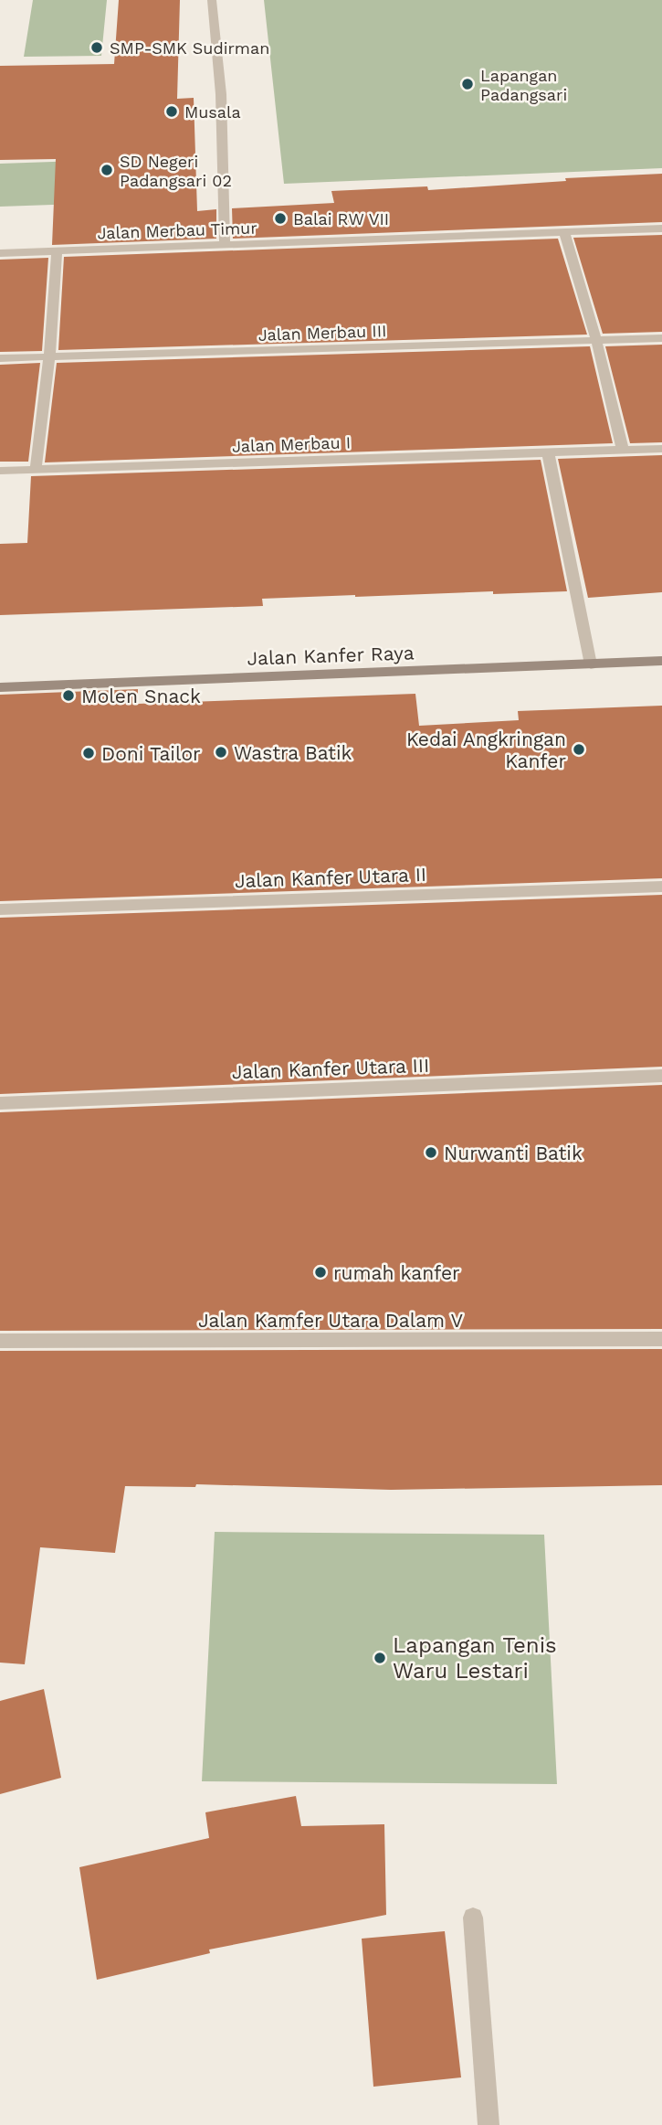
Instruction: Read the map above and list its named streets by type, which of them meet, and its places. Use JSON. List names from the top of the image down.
{
  "streets": {
    "street": [
      "Jalan Merbau Timur",
      "Jalan Merbau III",
      "Jalan Merbau I",
      "Jalan Kanfer Raya",
      "Jalan Kanfer Utara II",
      "Jalan Kanfer Utara III",
      "Jalan Kamfer Utara Dalam V"
    ]
  },
  "places": [
    "SMP-SMK Sudirman",
    "Lapangan Padangsari",
    "Musala",
    "SD Negeri Padangsari 02",
    "Balai RW VII",
    "Molen Snack",
    "Kedai Angkringan Kanfer",
    "Wastra Batik",
    "Doni Tailor",
    "Nurwanti Batik",
    "rumah kanfer",
    "Lapangan Tenis Waru Lestari"
  ]
}
